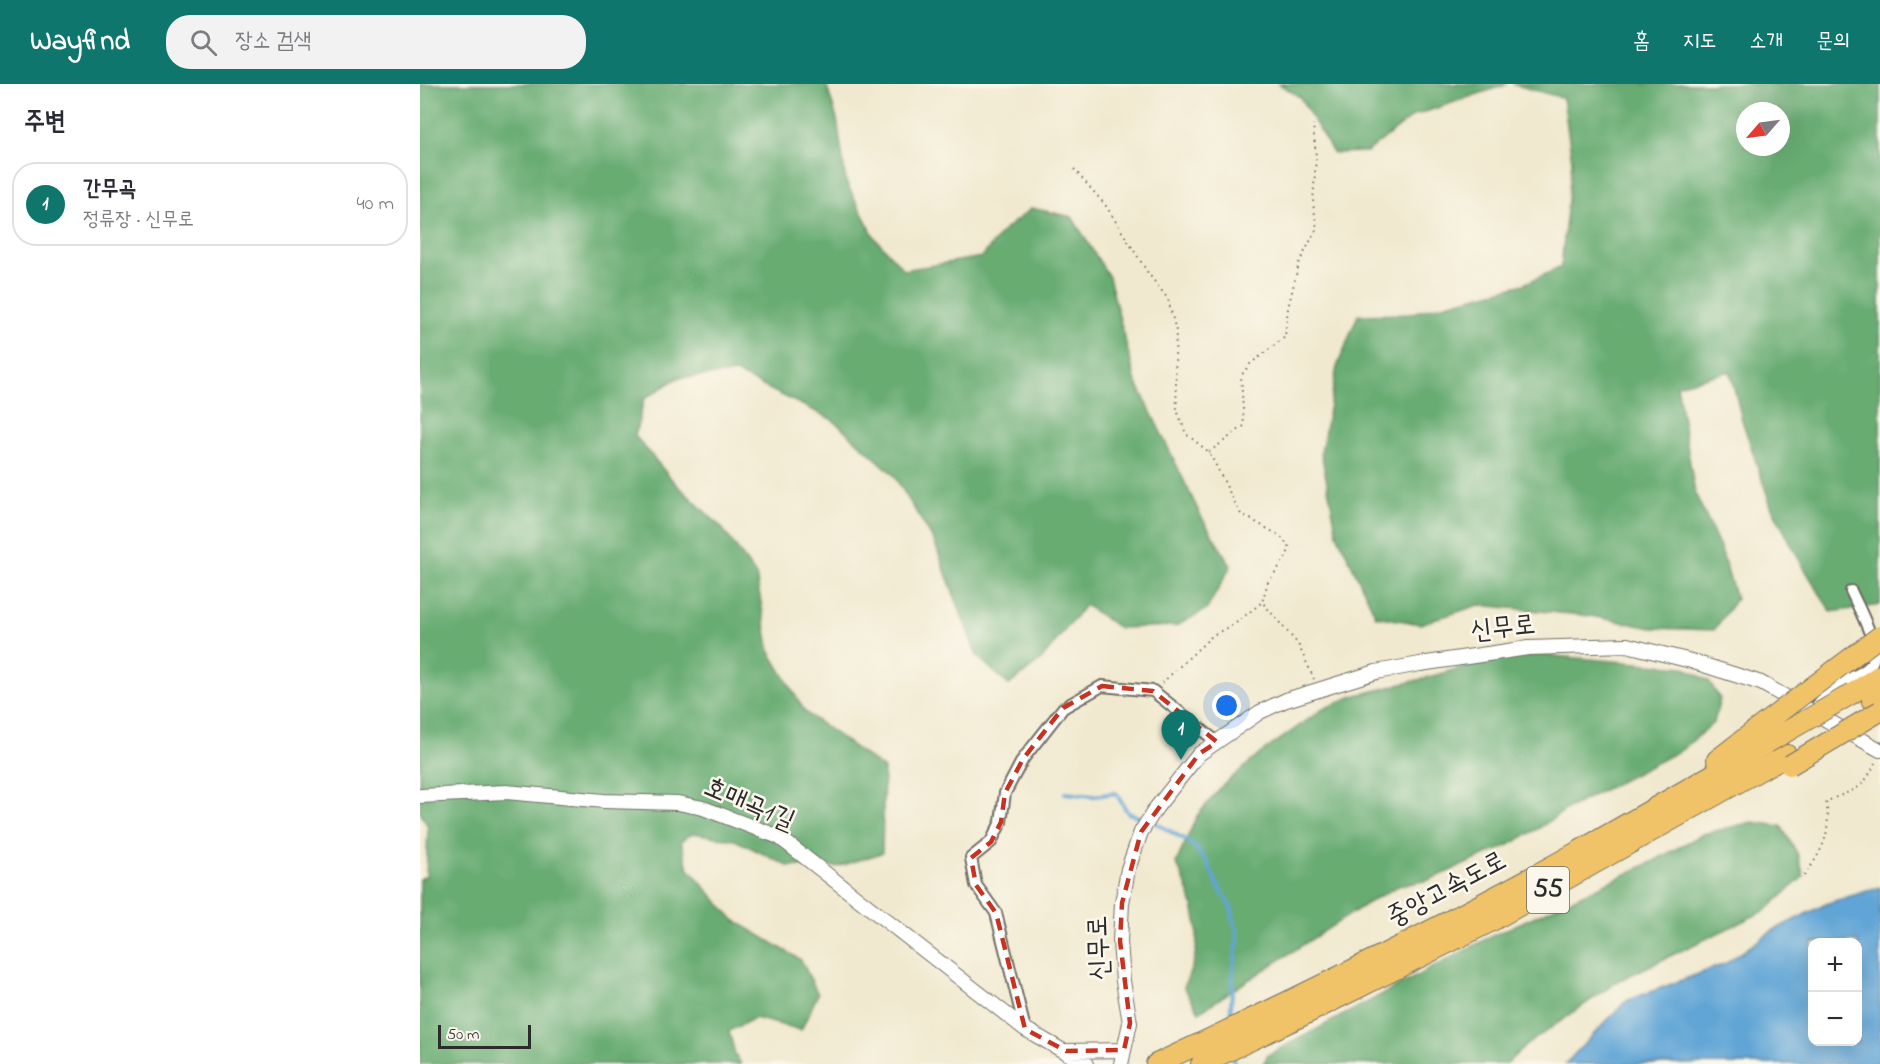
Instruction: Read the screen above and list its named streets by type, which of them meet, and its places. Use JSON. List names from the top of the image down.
{
  "streets": {
    "highway": ["중앙고속도로", "55"],
    "street": ["신무로", "호매곡1길"]
  },
  "scale_bar": "50 m",
  "north": "bottom left",
  "page": {
    "header": "Wayfind",
    "search": "장소 검색",
    "nav": [
      "홈",
      "지도",
      "소개",
      "문의"
    ],
    "heading": "주변",
    "list": [
      {
        "mark": "1",
        "name": "간무곡",
        "note": "정류장 · 신무로",
        "value": "40 m"
      }
    ],
    "pins": "1",
    "map_buttons": ["+", "−"],
    "scale": "50 m"
  }
}
